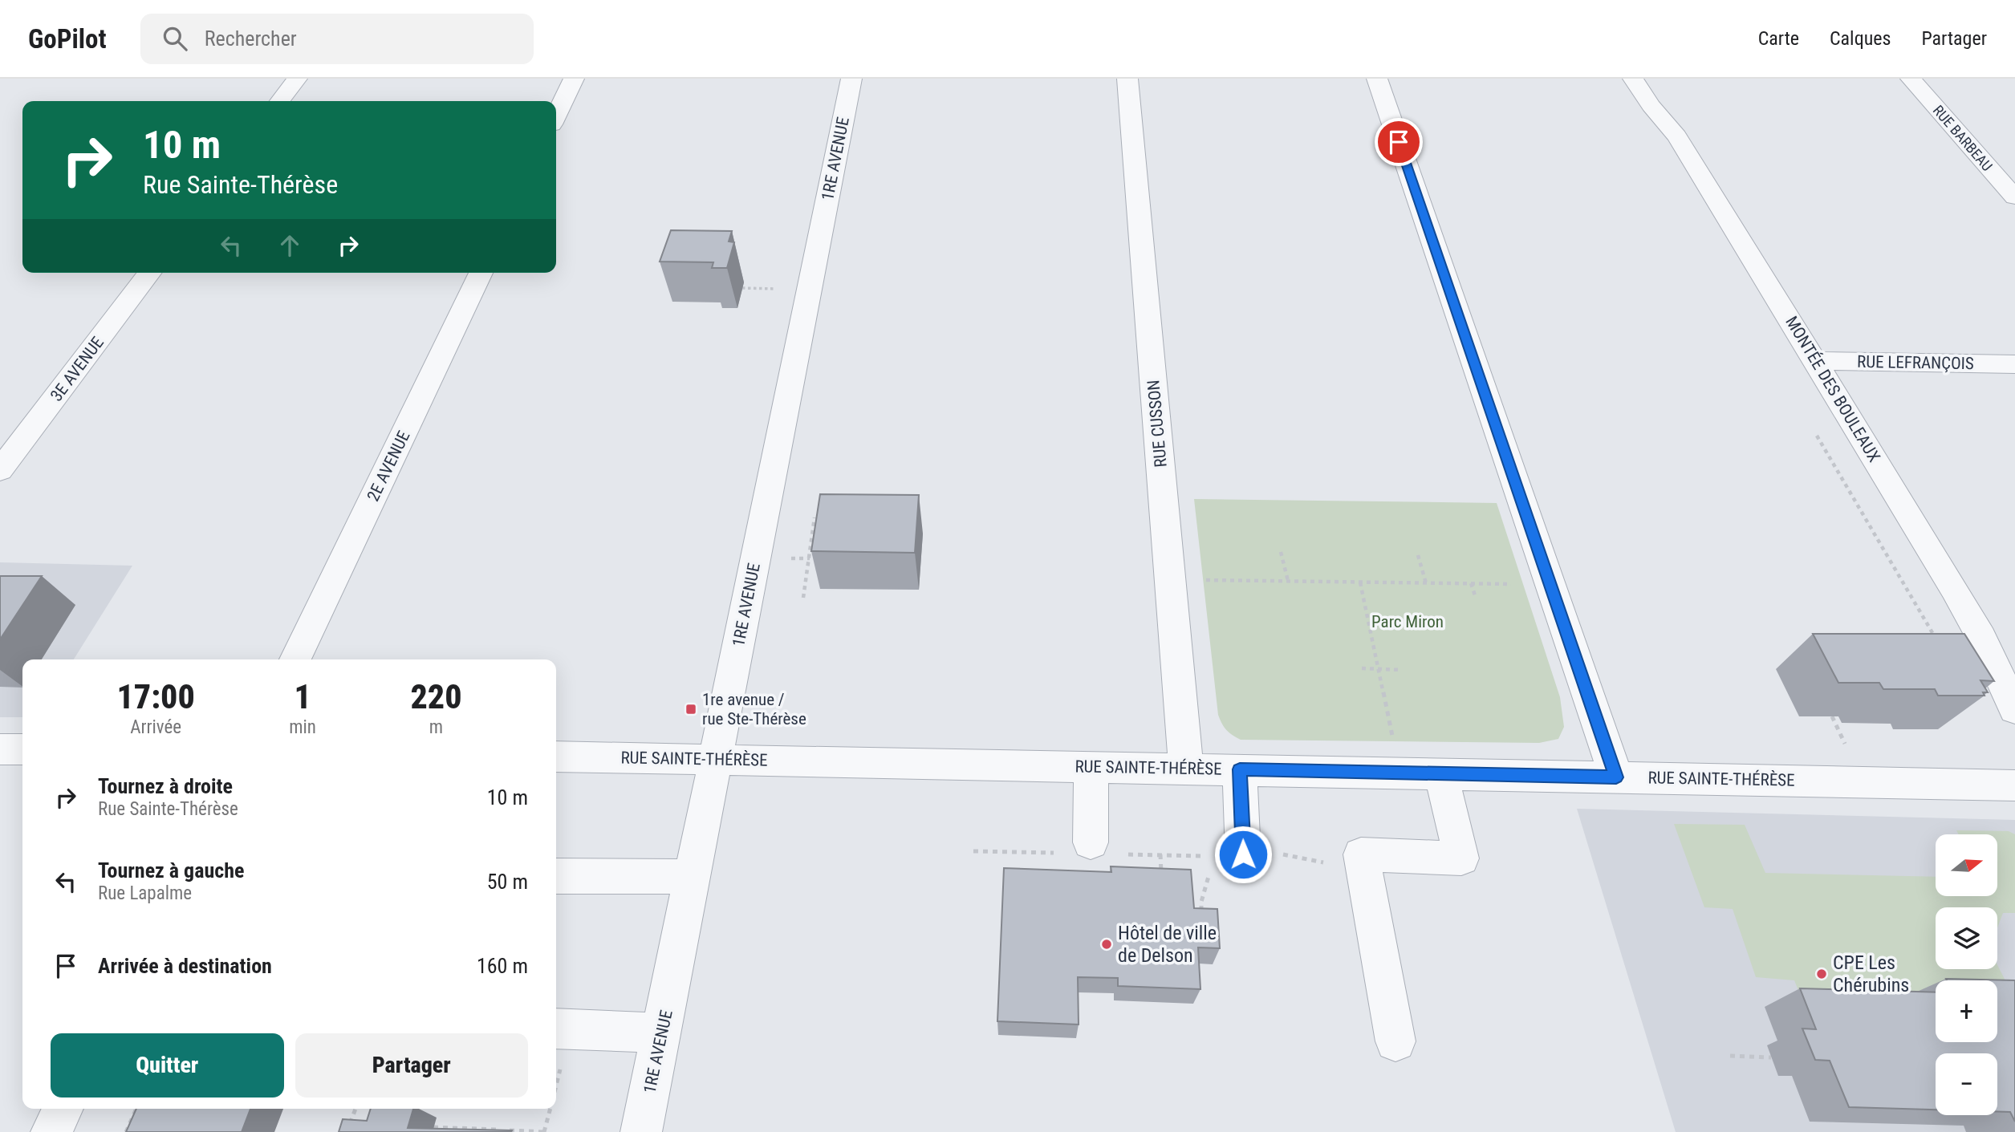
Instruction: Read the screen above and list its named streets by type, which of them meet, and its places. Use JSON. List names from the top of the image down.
{
  "streets": {
    "street": [
      "RUE BARBEAU",
      "1RE AVENUE",
      "RUE LEFRANÇOIS",
      "3E AVENUE",
      "MONTÉE DES BOULEAUX",
      "RUE CUSSON",
      "2E AVENUE",
      "RUE SAINTE-THÉRÈSE"
    ]
  },
  "crossings": [
    ["1RE AVENUE", "RUE SAINTE-THÉRÈSE"],
    ["RUE LEFRANÇOIS", "MONTÉE DES BOULEAUX"],
    ["RUE CUSSON", "RUE SAINTE-THÉRÈSE"]
  ],
  "parks": ["Parc Miron"],
  "places": {
    "transit": ["1re avenue / rue Ste-Thérèse"],
    "other": ["Hôtel de ville de Delson", "CPE Les Chérubins"]
  },
  "north": "right",
  "page": {
    "header": "GoPilot",
    "search": "Rechercher",
    "nav": ["Carte", "Calques", "Partager"],
    "turn": ["10 m", "Rue Sainte-Thérèse"],
    "eta": [
      "17:00",
      "Arrivée",
      "1",
      "min",
      "220",
      "m"
    ],
    "list": [
      {
        "name": "Tournez à droite",
        "note": "Rue Sainte-Thérèse",
        "value": "10 m"
      },
      {
        "name": "Tournez à gauche",
        "note": "Rue Lapalme",
        "value": "50 m"
      },
      {
        "name": "Arrivée à destination",
        "value": "160 m"
      }
    ],
    "map_buttons": ["+", "−"],
    "buttons": ["Quitter", "Partager"]
  }
}
